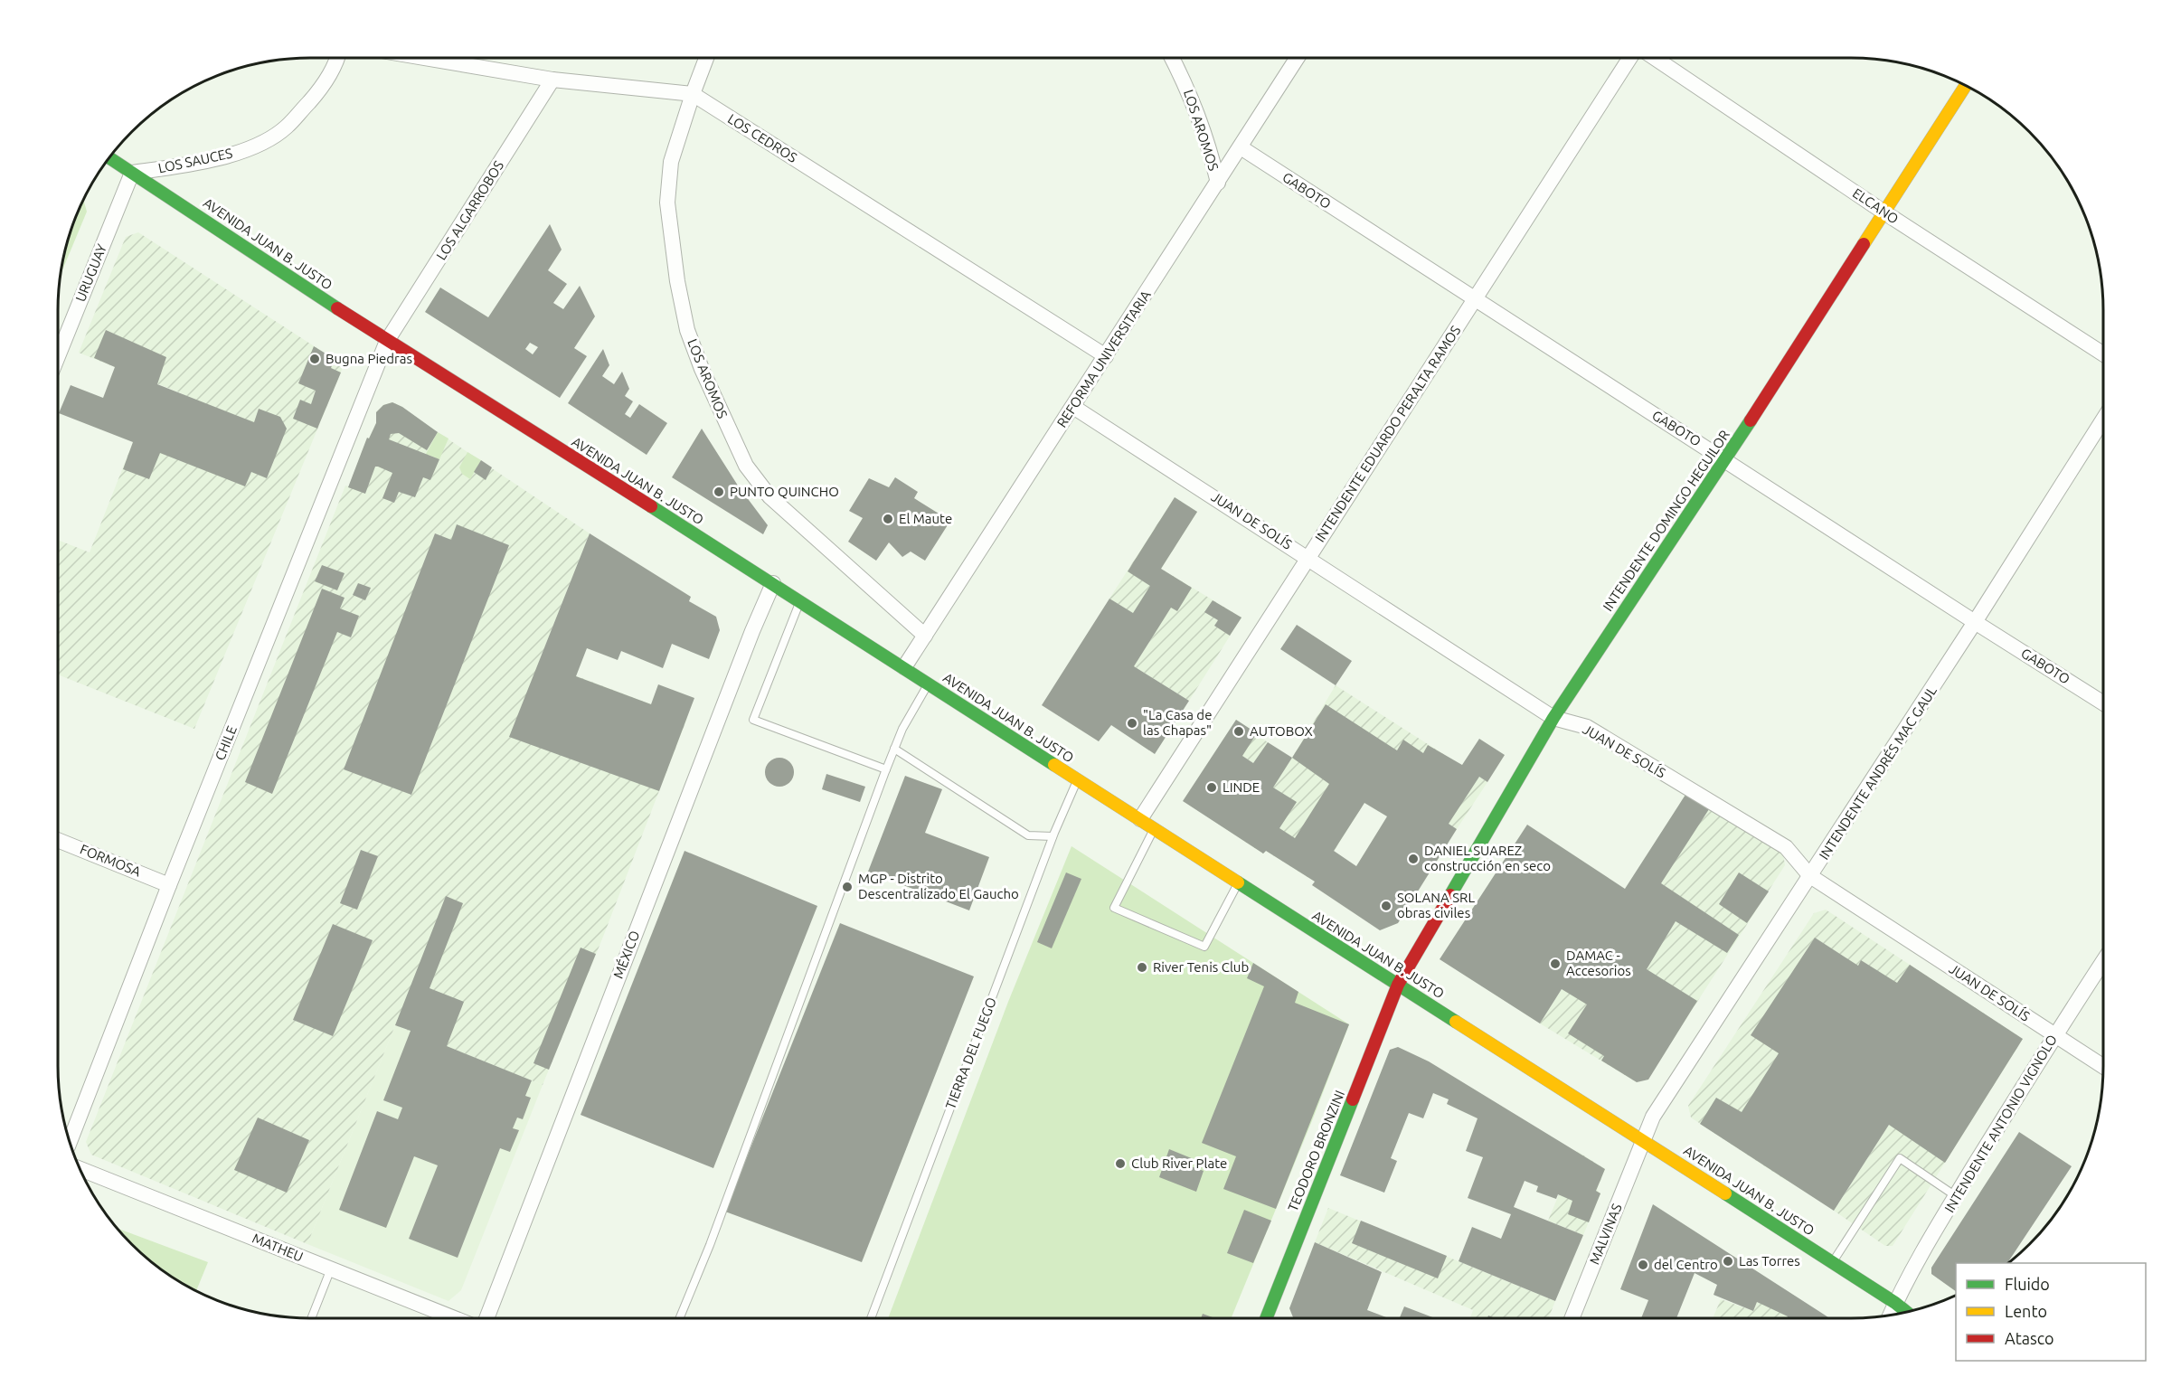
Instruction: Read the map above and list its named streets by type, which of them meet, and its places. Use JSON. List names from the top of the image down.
{
  "streets": {
    "main road": ["AVENIDA JUAN B. JUSTO", "INTENDENTE DOMINGO HEGUILOR", "TEODORO BRONZINI"],
    "street": [
      "LOS AROMOS",
      "LOS CEDROS",
      "LOS SAUCES",
      "GABOTO",
      "ELCANO",
      "LOS ALGARROBOS",
      "URUGUAY",
      "REFORMA UNIVERSITARIA",
      "INTENDENTE EDUARDO PERALTA RAMOS",
      "JUAN DE SOLÍS",
      "CHILE",
      "INTENDENTE ANDRÉS MAC GAUL",
      "FORMOSA",
      "MÉXICO",
      "INTENDENTE ANTONIO VIGNOLO",
      "MALVINAS",
      "MATHEU"
    ],
    "lane": ["TIERRA DEL FUEGO"]
  },
  "crossings": [
    ["LOS AROMOS", "LOS CEDROS"],
    ["LOS AROMOS", "REFORMA UNIVERSITARIA"],
    ["LOS CEDROS", "LOS ALGARROBOS"],
    ["LOS CEDROS", "REFORMA UNIVERSITARIA"],
    ["LOS SAUCES", "AVENIDA JUAN B. JUSTO"],
    ["LOS SAUCES", "URUGUAY"],
    ["GABOTO", "REFORMA UNIVERSITARIA"],
    ["GABOTO", "INTENDENTE EDUARDO PERALTA RAMOS"],
    ["GABOTO", "INTENDENTE DOMINGO HEGUILOR"],
    ["GABOTO", "INTENDENTE ANDRÉS MAC GAUL"],
    ["ELCANO", "INTENDENTE DOMINGO HEGUILOR"],
    ["LOS ALGARROBOS", "AVENIDA JUAN B. JUSTO"],
    ["LOS ALGARROBOS", "CHILE"],
    ["AVENIDA JUAN B. JUSTO", "URUGUAY"],
    ["AVENIDA JUAN B. JUSTO", "REFORMA UNIVERSITARIA"],
    ["AVENIDA JUAN B. JUSTO", "INTENDENTE EDUARDO PERALTA RAMOS"],
    ["AVENIDA JUAN B. JUSTO", "INTENDENTE DOMINGO HEGUILOR"],
    ["AVENIDA JUAN B. JUSTO", "CHILE"],
    ["AVENIDA JUAN B. JUSTO", "INTENDENTE ANDRÉS MAC GAUL"],
    ["AVENIDA JUAN B. JUSTO", "MÉXICO"],
    ["AVENIDA JUAN B. JUSTO", "TIERRA DEL FUEGO"],
    ["AVENIDA JUAN B. JUSTO", "INTENDENTE ANTONIO VIGNOLO"],
    ["AVENIDA JUAN B. JUSTO", "TEODORO BRONZINI"],
    ["AVENIDA JUAN B. JUSTO", "MALVINAS"],
    ["REFORMA UNIVERSITARIA", "JUAN DE SOLÍS"],
    ["INTENDENTE EDUARDO PERALTA RAMOS", "JUAN DE SOLÍS"],
    ["JUAN DE SOLÍS", "INTENDENTE DOMINGO HEGUILOR"],
    ["JUAN DE SOLÍS", "INTENDENTE ANDRÉS MAC GAUL"],
    ["JUAN DE SOLÍS", "INTENDENTE ANTONIO VIGNOLO"],
    ["INTENDENTE DOMINGO HEGUILOR", "TEODORO BRONZINI"],
    ["CHILE", "FORMOSA"],
    ["INTENDENTE ANDRÉS MAC GAUL", "MALVINAS"]
  ],
  "places": [
    "Bugna Piedras",
    "PUNTO QUINCHO",
    "El Maute",
    "\"La Casa de las Chapas\"",
    "AUTOBOX",
    "LINDE",
    "DANIEL SUAREZ construcción en seco",
    "MGP - Distrito Descentralizado El Gaucho",
    "SOLANA SRL obras civiles",
    "DAMAC - Accesorios",
    "River Tenis Club",
    "Club River Plate",
    "Las Torres",
    "del Centro"
  ],
  "legend": ["Fluido", "Lento", "Atasco"]
}
